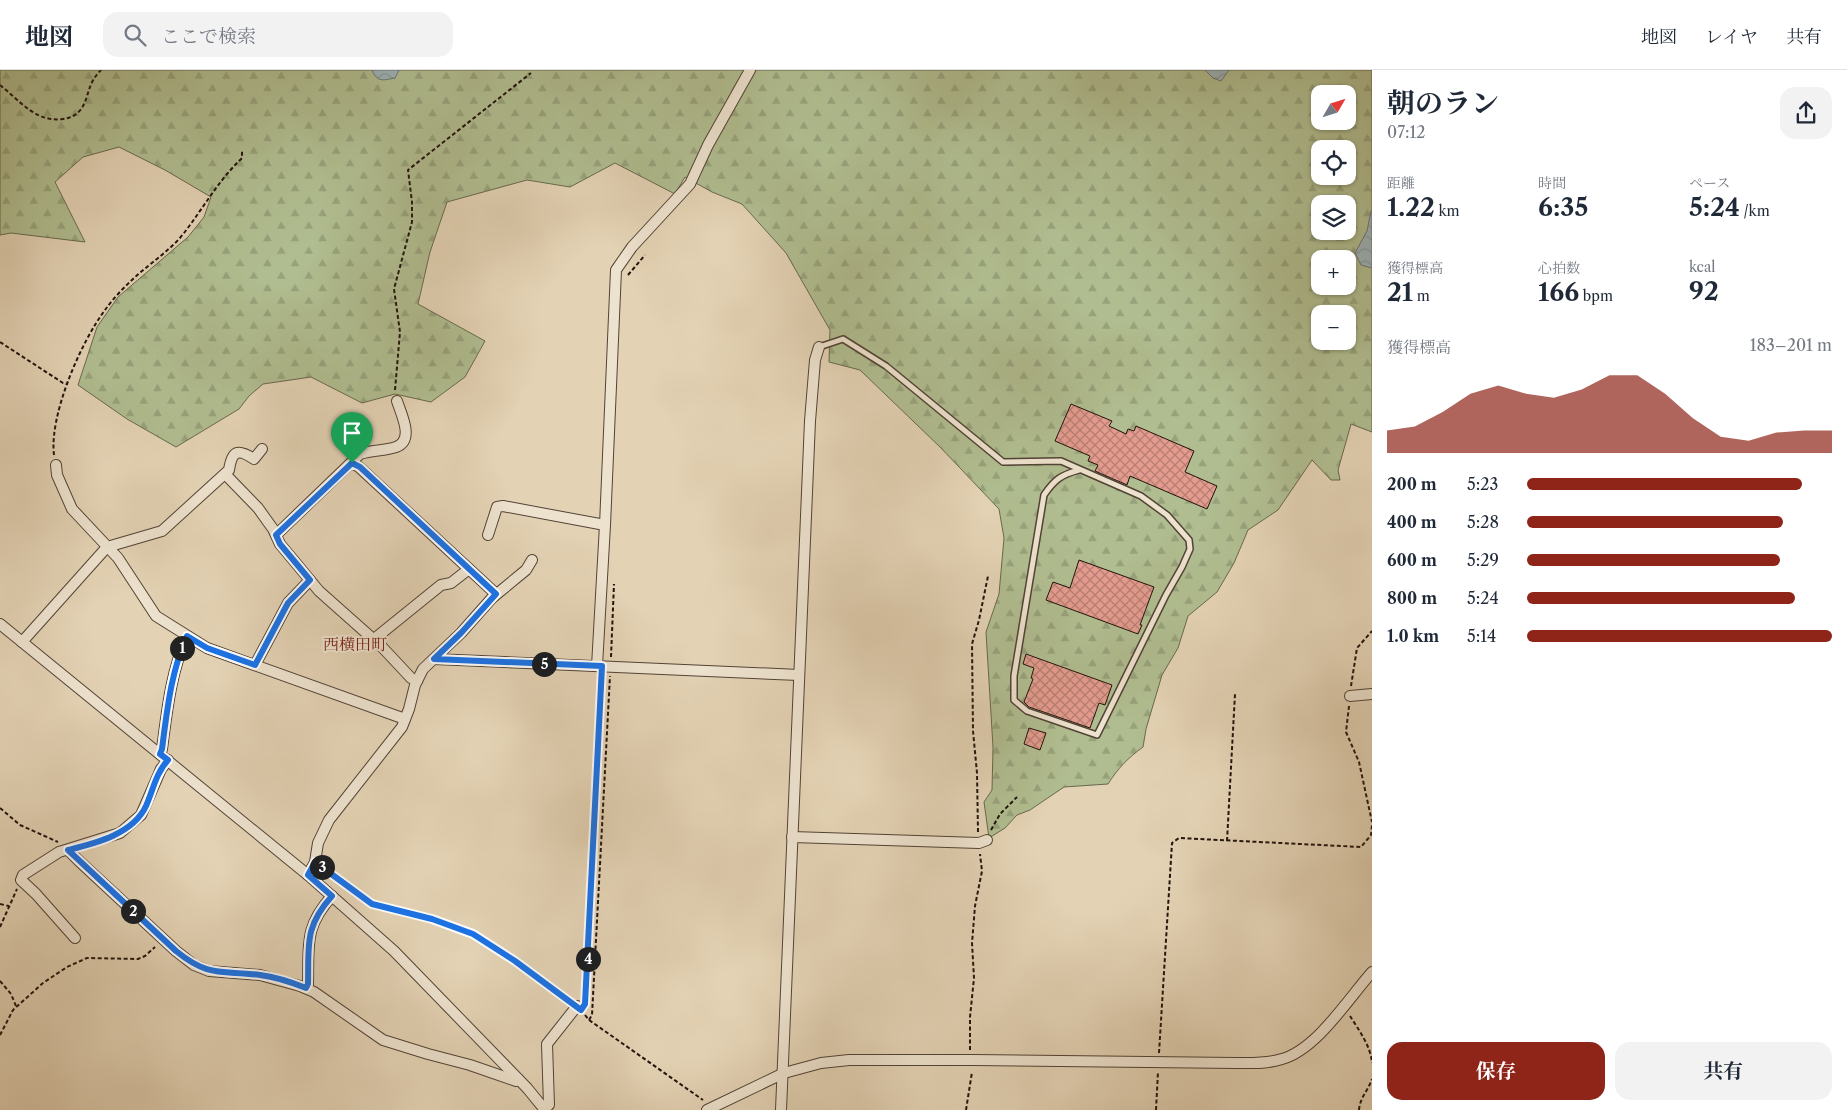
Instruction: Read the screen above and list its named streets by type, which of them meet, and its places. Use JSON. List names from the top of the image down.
{
  "districts": ["西横田町"],
  "north": "top right",
  "page": {
    "header": "地図",
    "search": "ここで検索",
    "nav": ["地図", "レイヤ", "共有"],
    "heading": ["朝のラン", "07:12"],
    "map_buttons": ["+", "−"],
    "stats": [
      ["距離", "1.22 km"],
      ["時間", "6:35"],
      ["ペース", "5:24 /km"],
      ["獲得標高", "21 m"],
      ["心拍数", "166 bpm"],
      ["kcal", "92"]
    ],
    "chart": ["獲得標高", "183–201 m"],
    "list": [
      {
        "name": "200 m",
        "note": "5:23"
      },
      {
        "name": "400 m",
        "note": "5:28"
      },
      {
        "name": "600 m",
        "note": "5:29"
      },
      {
        "name": "800 m",
        "note": "5:24"
      },
      {
        "name": "1.0 km",
        "note": "5:14"
      }
    ],
    "pins": [
      "1",
      "5",
      "3",
      "2",
      "4"
    ],
    "buttons": ["保存", "共有"]
  }
}
